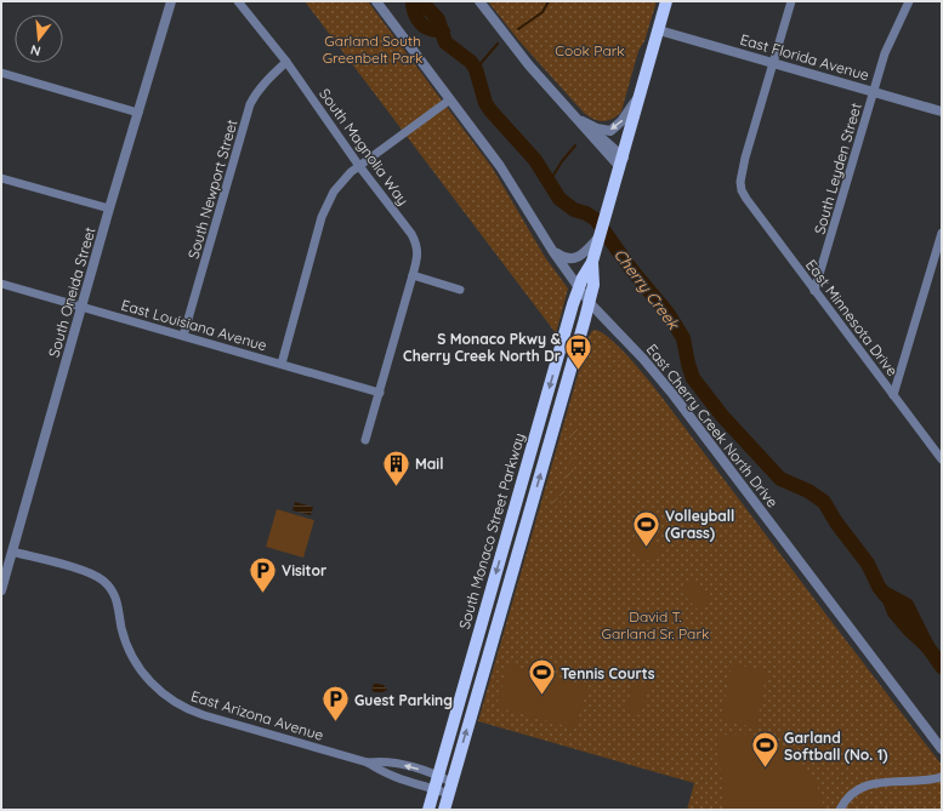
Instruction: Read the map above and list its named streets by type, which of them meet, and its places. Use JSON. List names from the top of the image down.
{
  "streets": {
    "main road": ["South Monaco Street Parkway"],
    "street": [
      "East Florida Avenue",
      "South Magnolia Way",
      "South Leyden Street",
      "South Newport Street",
      "South Oneida Street",
      "East Minnesota Drive",
      "East Louisiana Avenue",
      "East Cherry Creek North Drive",
      "East Arizona Avenue"
    ]
  },
  "crossings": [
    ["East Florida Avenue", "South Leyden Street"],
    ["East Florida Avenue", "East Minnesota Drive"],
    ["East Florida Avenue", "South Monaco Street Parkway"],
    ["South Magnolia Way", "South Newport Street"],
    ["South Magnolia Way", "East Louisiana Avenue"],
    ["South Leyden Street", "East Minnesota Drive"],
    ["South Newport Street", "East Louisiana Avenue"],
    ["South Oneida Street", "East Louisiana Avenue"],
    ["South Oneida Street", "East Arizona Avenue"],
    ["East Cherry Creek North Drive", "South Monaco Street Parkway"],
    ["South Monaco Street Parkway", "East Arizona Avenue"]
  ],
  "water": ["Cherry Creek"],
  "parks": ["Garland South Greenbelt Park", "Cook Park", "David T. Garland Sr. Park"],
  "places": {
    "bus stop": ["S Monaco Pkwy & Cherry Creek North Dr"],
    "building": ["Mail"],
    "sports": ["Volleyball (Grass)", "Tennis Courts", "Garland Softball (No. 1)"],
    "parking": ["Visitor", "Guest Parking"]
  },
  "north": "bottom"
}
